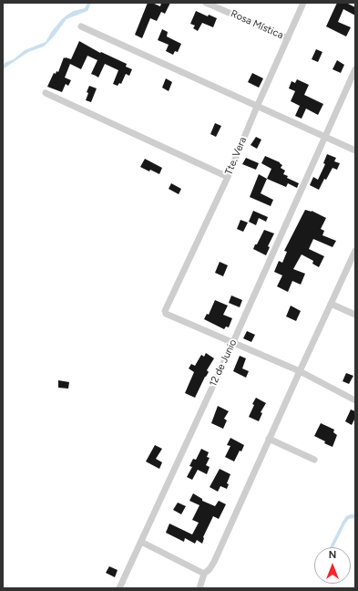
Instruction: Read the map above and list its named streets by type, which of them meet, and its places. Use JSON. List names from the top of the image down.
{
  "streets": {
    "street": ["Rosa Mística", "Tte. Vera", "12 de Junio"]
  },
  "crossings": [
    ["Rosa Mística", "Tte. Vera"],
    ["Tte. Vera", "12 de Junio"]
  ],
  "north": "top"
}
